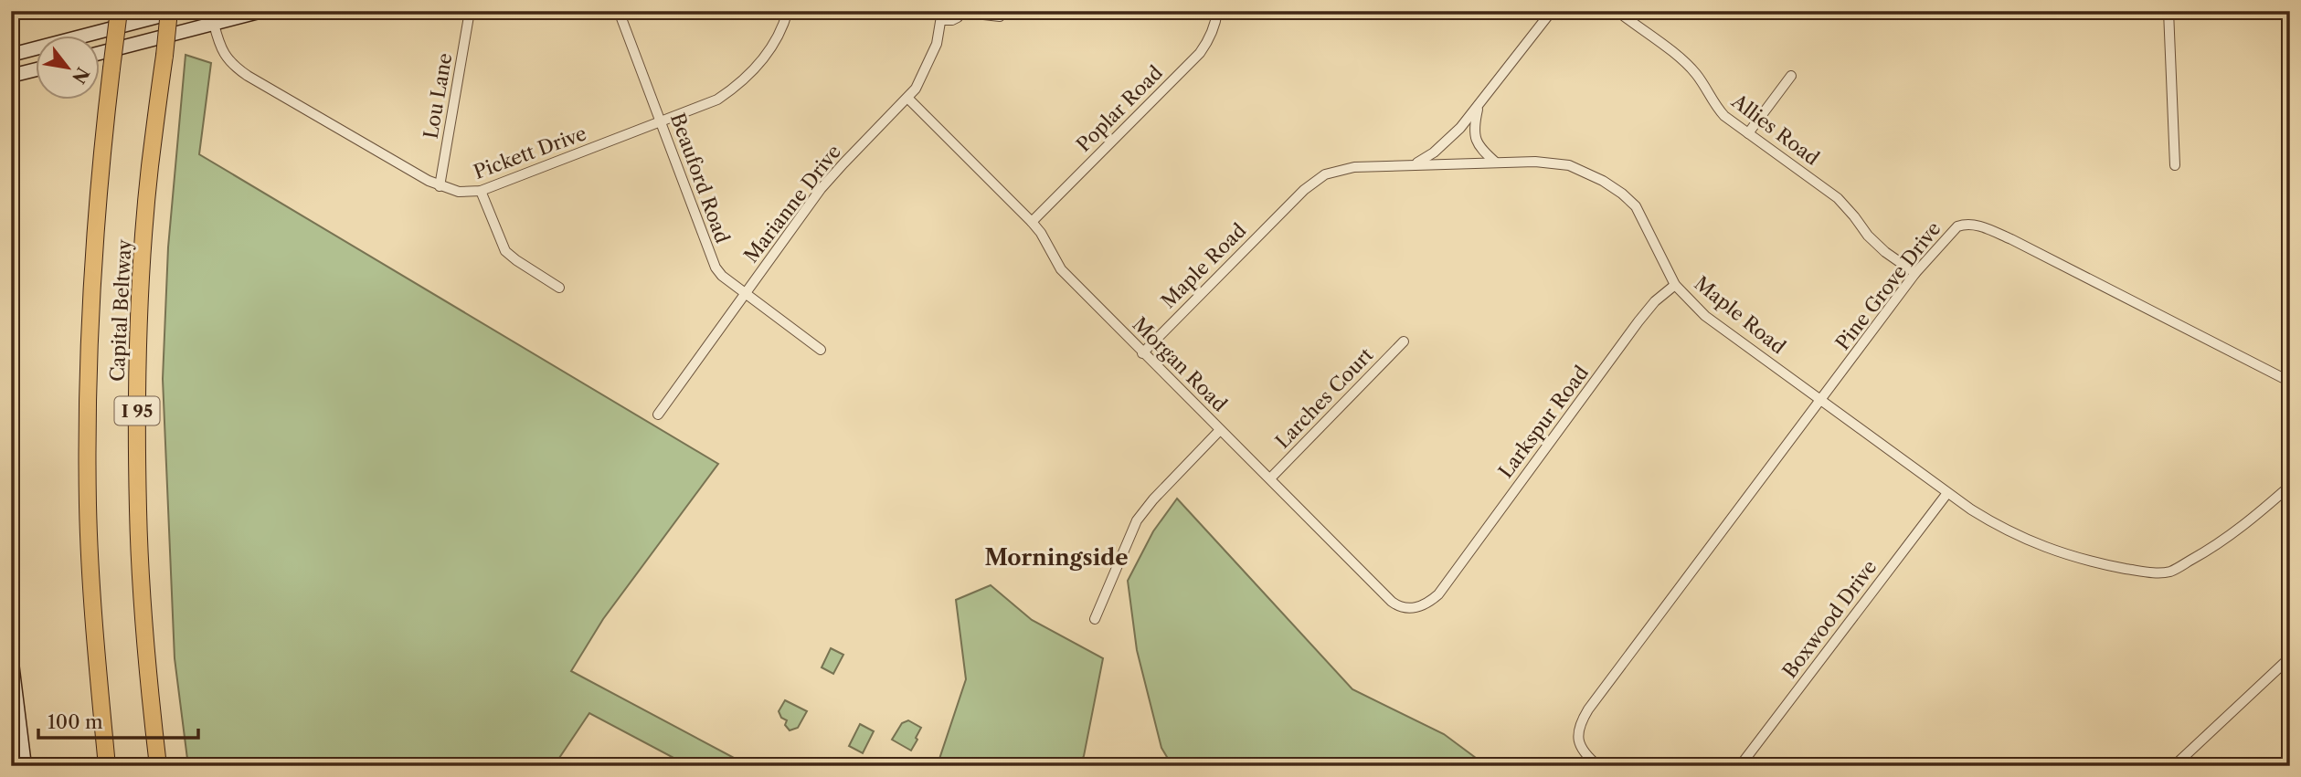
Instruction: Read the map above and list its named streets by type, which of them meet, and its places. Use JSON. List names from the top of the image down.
{
  "streets": {
    "highway": ["Capital Beltway", "I 95"],
    "street": [
      "Lou Lane",
      "Poplar Road",
      "Allies Road",
      "Pickett Drive",
      "Beauford Road",
      "Marianne Drive",
      "Maple Road",
      "Pine Grove Drive",
      "Morgan Road",
      "Larches Court",
      "Larkspur Road",
      "Boxwood Drive"
    ]
  },
  "crossings": [
    ["Lou Lane", "Pickett Drive"],
    ["Poplar Road", "Morgan Road"],
    ["Allies Road", "Pine Grove Drive"],
    ["Pickett Drive", "Beauford Road"],
    ["Beauford Road", "Marianne Drive"],
    ["Marianne Drive", "Morgan Road"],
    ["Maple Road", "Pine Grove Drive"],
    ["Maple Road", "Morgan Road"],
    ["Maple Road", "Larkspur Road"],
    ["Maple Road", "Boxwood Drive"],
    ["Morgan Road", "Larches Court"],
    ["Morgan Road", "Larkspur Road"]
  ],
  "districts": ["Morningside"],
  "scale_bar": "100 m",
  "north": "bottom right"
}
